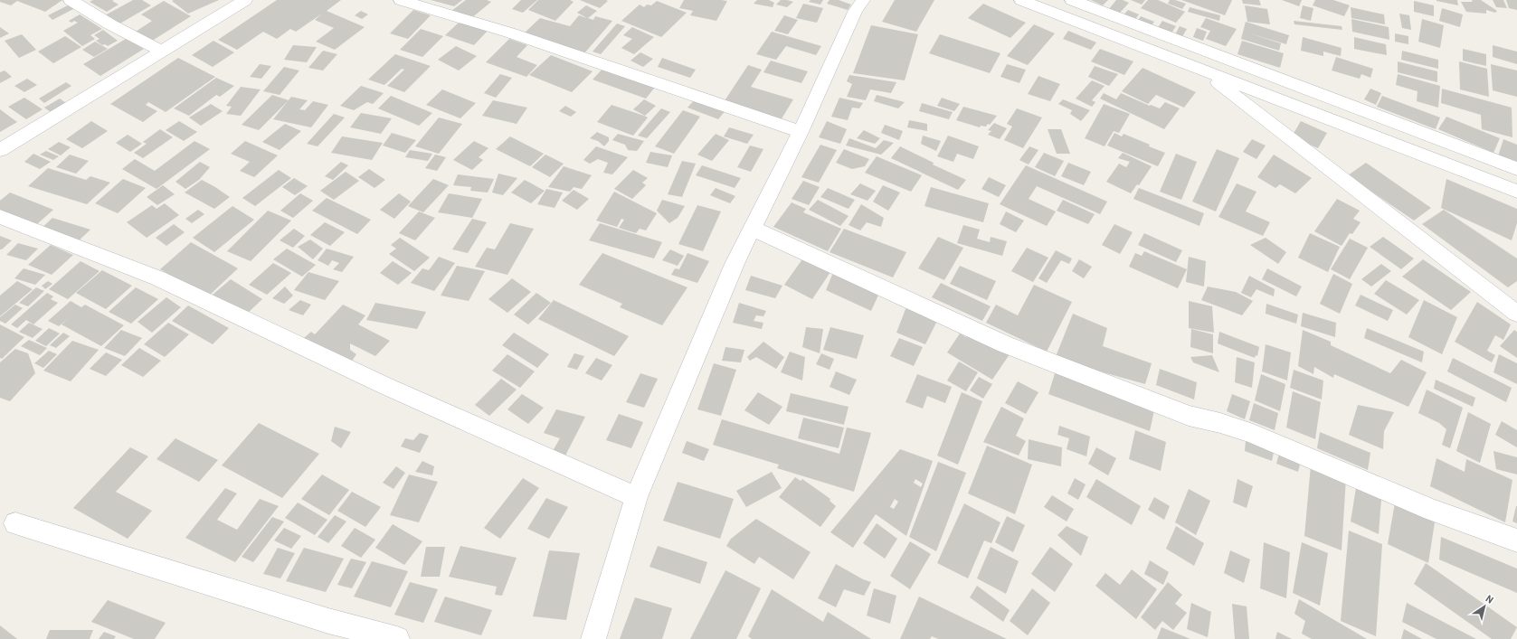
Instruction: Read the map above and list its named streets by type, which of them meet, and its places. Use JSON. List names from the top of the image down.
{
  "north": "top right"
}
